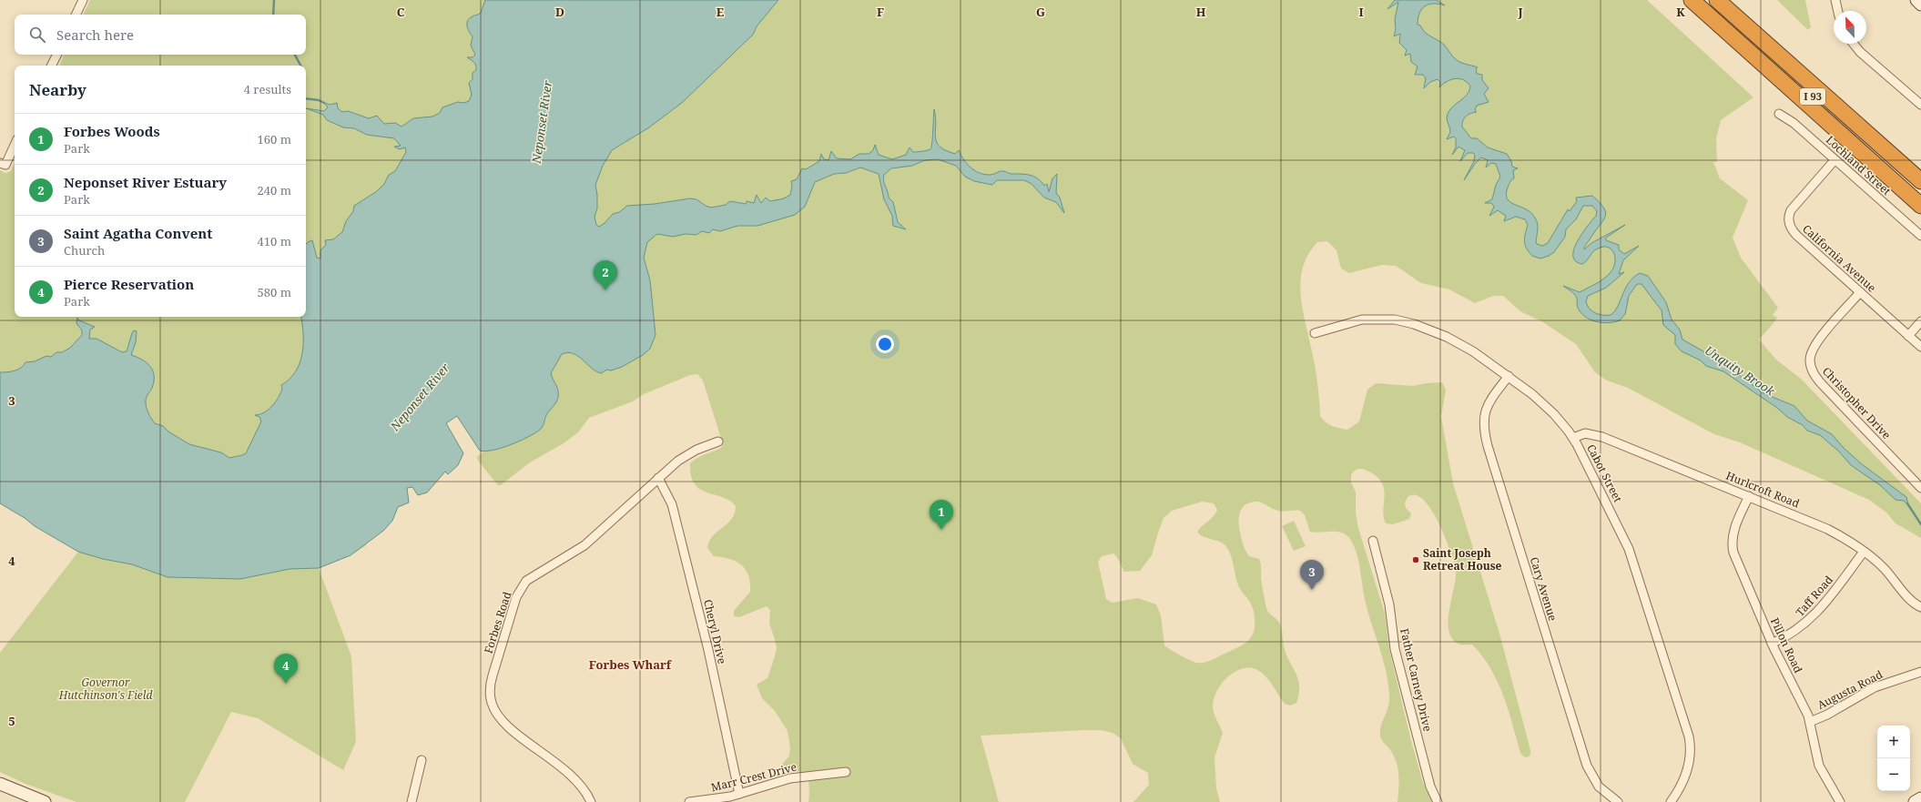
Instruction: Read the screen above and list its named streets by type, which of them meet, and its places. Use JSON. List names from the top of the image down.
{
  "streets": {
    "highway": ["I 93"],
    "street": [
      "Lochland Street",
      "California Avenue",
      "Christopher Drive",
      "Cabot Street",
      "Hurlcroft Road",
      "Cary Avenue",
      "Taff Road",
      "Forbes Road",
      "Cheryl Drive",
      "Pillon Road",
      "Father Carney Drive",
      "Augusta Road",
      "Marr Crest Drive"
    ]
  },
  "crossings": [
    ["Lochland Street", "California Avenue"],
    ["California Avenue", "Christopher Drive"],
    ["Cabot Street", "Hurlcroft Road"],
    ["Cabot Street", "Cary Avenue"],
    ["Hurlcroft Road", "Taff Road"],
    ["Hurlcroft Road", "Pillon Road"],
    ["Taff Road", "Pillon Road"],
    ["Forbes Road", "Cheryl Drive"],
    ["Cheryl Drive", "Marr Crest Drive"],
    ["Pillon Road", "Augusta Road"]
  ],
  "districts": ["Forbes Wharf"],
  "water": ["Neponset River", "Unquity Brook"],
  "parks": ["Governor Hutchinson's Field"],
  "places": ["Saint Joseph Retreat House"],
  "north": "top left",
  "page": {
    "search": "Search here",
    "heading": ["Nearby", "4 results"],
    "list": [
      {
        "mark": "1",
        "name": "Forbes Woods",
        "note": "Park",
        "value": "160 m"
      },
      {
        "mark": "2",
        "name": "Neponset River Estuary",
        "note": "Park",
        "value": "240 m"
      },
      {
        "mark": "3",
        "name": "Saint Agatha Convent",
        "note": "Church",
        "value": "410 m"
      },
      {
        "mark": "4",
        "name": "Pierce Reservation",
        "note": "Park",
        "value": "580 m"
      }
    ],
    "pins": [
      "2",
      "1",
      "3",
      "4"
    ],
    "map_buttons": ["+", "−"]
  },
  "grid": {
    "columns": [
      "C",
      "D",
      "E",
      "F",
      "G",
      "H",
      "I",
      "J",
      "K"
    ],
    "rows": ["3", "4", "5"]
  }
}
